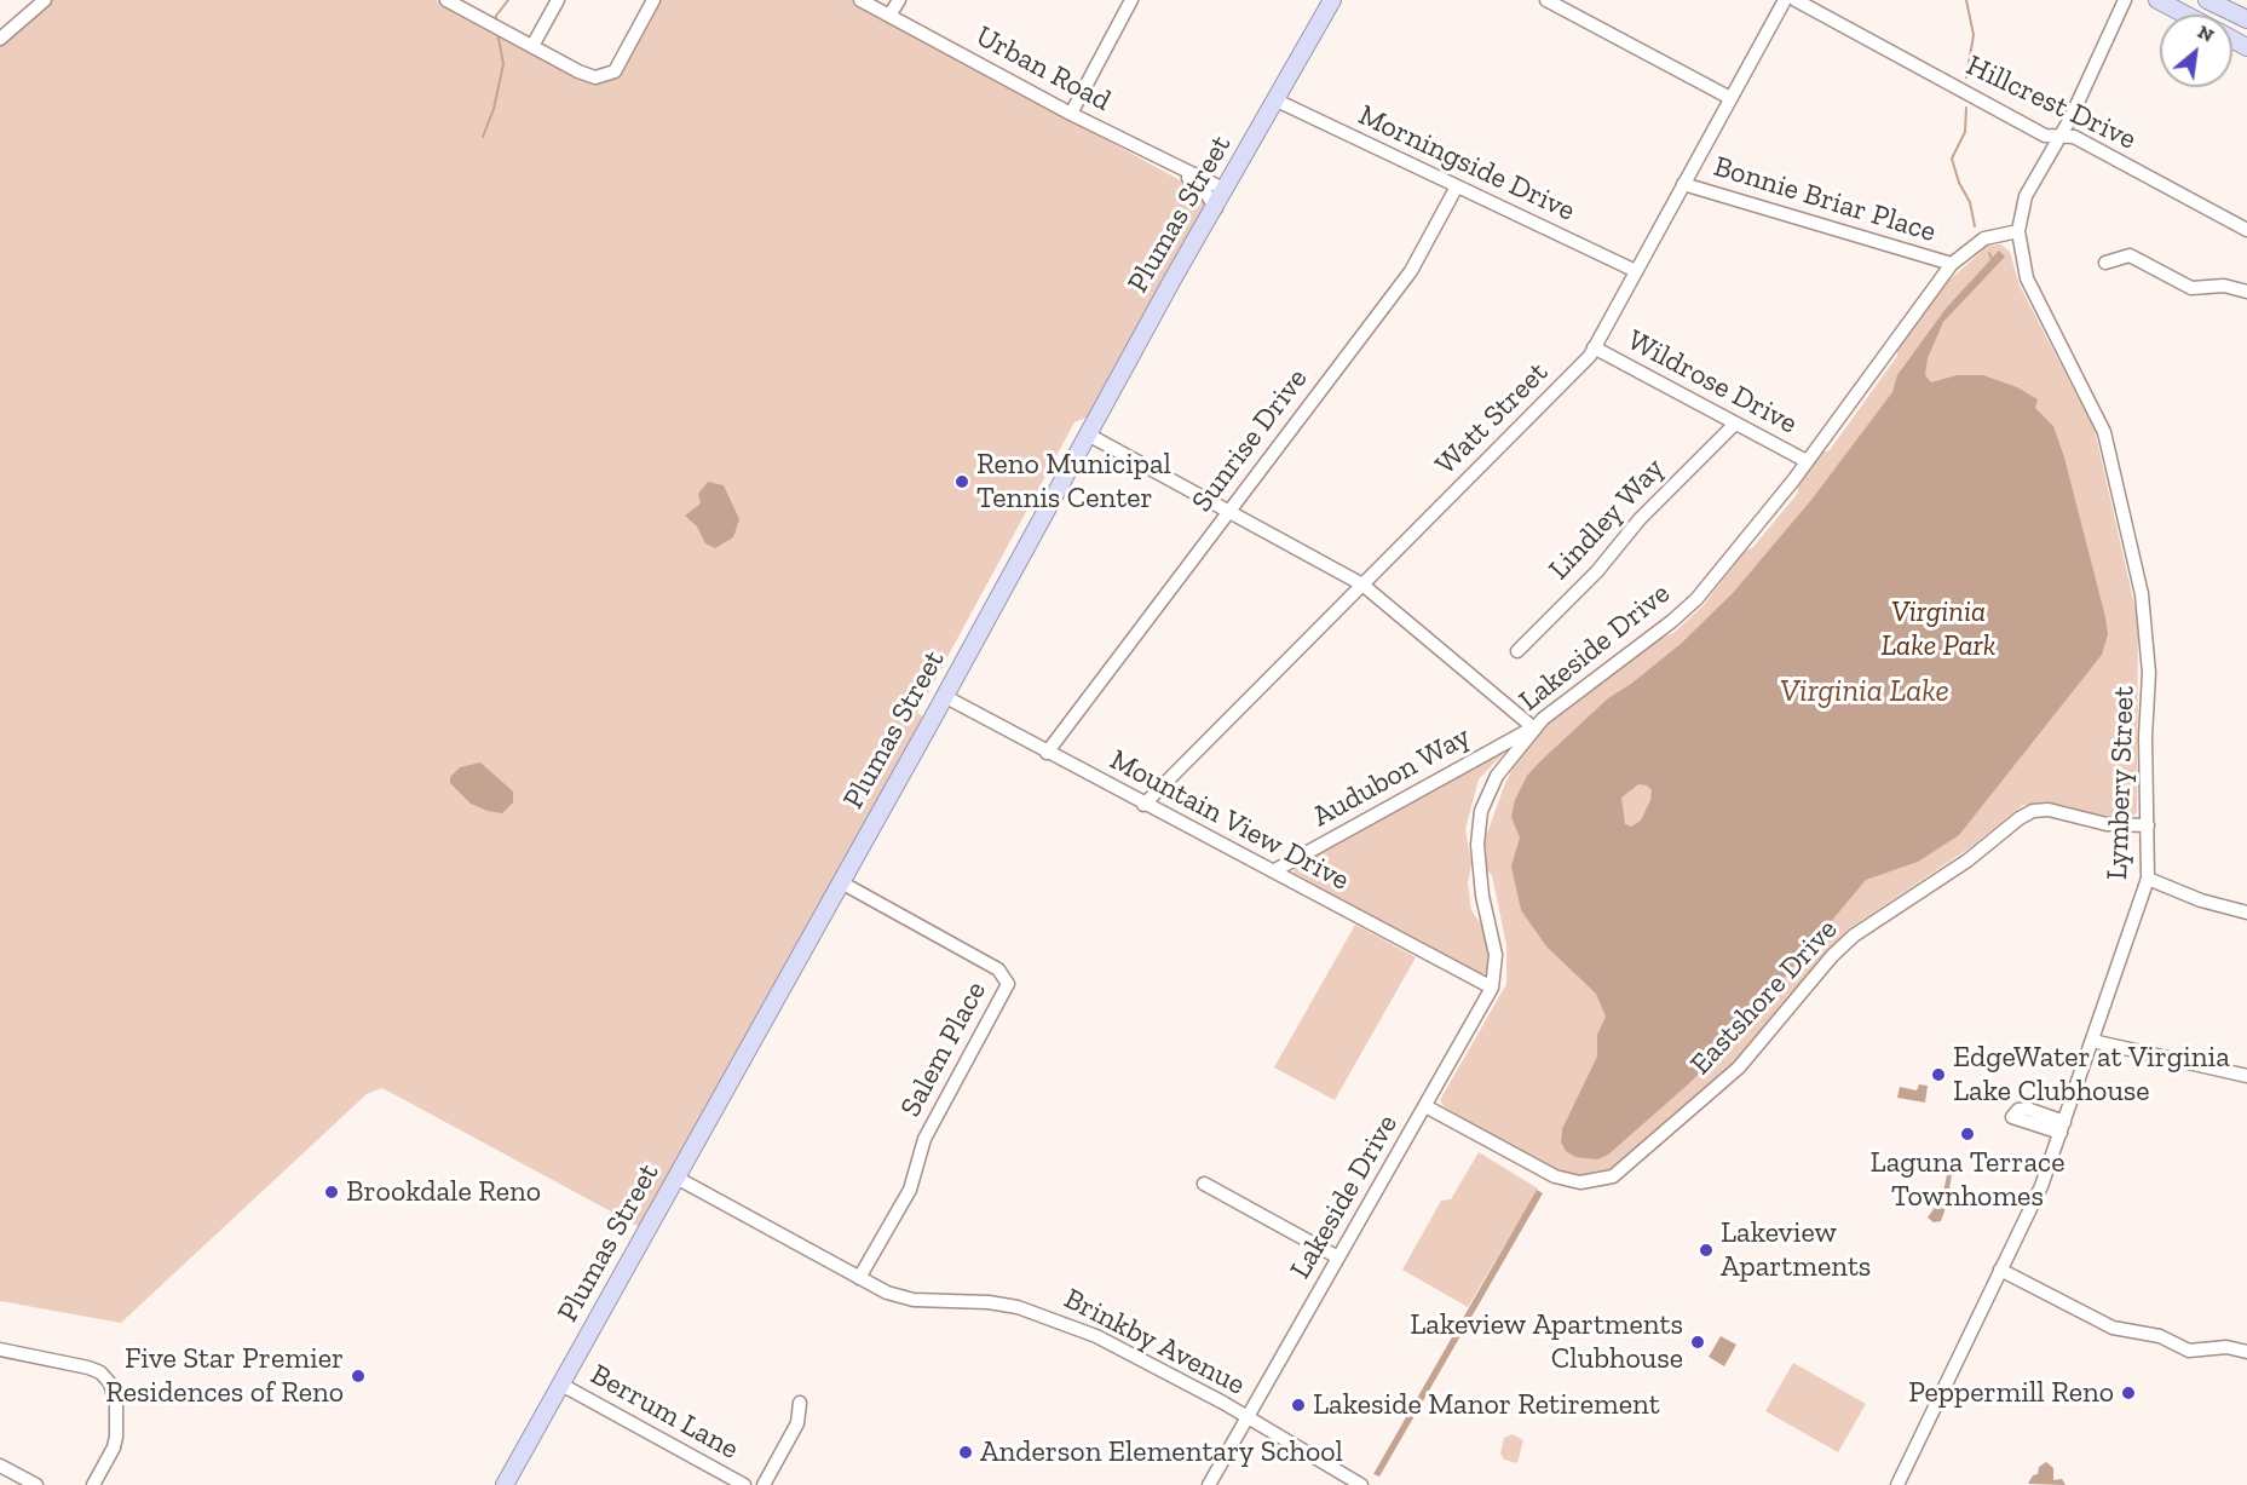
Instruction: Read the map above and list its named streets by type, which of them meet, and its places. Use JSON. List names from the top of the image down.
{
  "streets": {
    "main road": ["Plumas Street"],
    "street": [
      "Urban Road",
      "Hillcrest Drive",
      "Morningside Drive",
      "Bonnie Briar Place",
      "Wildrose Drive",
      "Watt Street",
      "Sunrise Drive",
      "Lindley Way",
      "Lakeside Drive",
      "Audubon Way",
      "Lymbery Street",
      "Mountain View Drive",
      "Eastshore Drive",
      "Salem Place",
      "Brinkby Avenue",
      "Berrum Lane"
    ]
  },
  "crossings": [
    ["Urban Road", "Plumas Street"],
    ["Morningside Drive", "Plumas Street"],
    ["Morningside Drive", "Watt Street"],
    ["Morningside Drive", "Sunrise Drive"],
    ["Bonnie Briar Place", "Watt Street"],
    ["Bonnie Briar Place", "Lakeside Drive"],
    ["Plumas Street", "Mountain View Drive"],
    ["Plumas Street", "Salem Place"],
    ["Plumas Street", "Brinkby Avenue"],
    ["Plumas Street", "Berrum Lane"],
    ["Wildrose Drive", "Watt Street"],
    ["Wildrose Drive", "Lindley Way"],
    ["Wildrose Drive", "Lakeside Drive"],
    ["Watt Street", "Mountain View Drive"],
    ["Sunrise Drive", "Mountain View Drive"],
    ["Lakeside Drive", "Audubon Way"],
    ["Lakeside Drive", "Lymbery Street"],
    ["Lakeside Drive", "Mountain View Drive"],
    ["Lakeside Drive", "Eastshore Drive"],
    ["Lakeside Drive", "Brinkby Avenue"],
    ["Audubon Way", "Mountain View Drive"],
    ["Lymbery Street", "Eastshore Drive"],
    ["Salem Place", "Brinkby Avenue"]
  ],
  "water": ["Virginia Lake"],
  "parks": ["Virginia Lake Park"],
  "places": [
    "Reno Municipal Tennis Center",
    "EdgeWater at Virginia Lake Clubhouse",
    "Laguna Terrace Townhomes",
    "Brookdale Reno",
    "Lakeview Apartments",
    "Lakeview Apartments Clubhouse",
    "Five Star Premier Residences of Reno",
    "Peppermill Reno",
    "Lakeside Manor Retirement",
    "Anderson Elementary School"
  ],
  "north": "top right"
}
